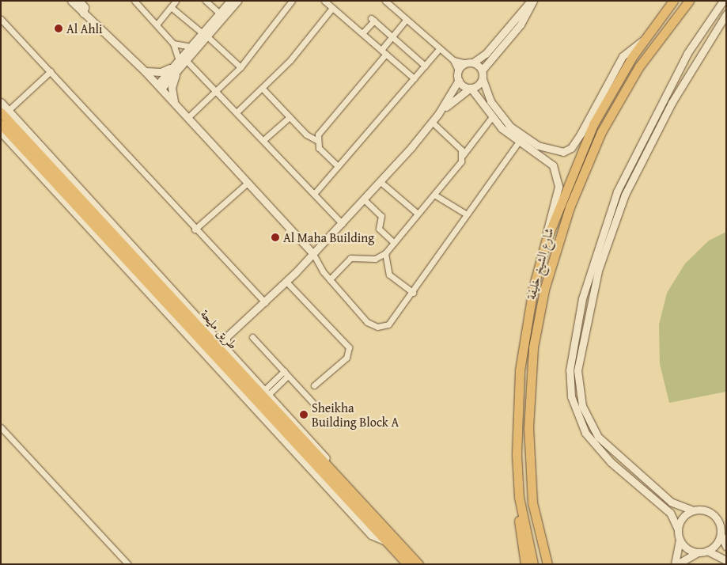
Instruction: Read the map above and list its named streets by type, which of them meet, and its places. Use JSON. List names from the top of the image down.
{
  "streets": {
    "main road": ["شارع الشيخ خليفة", "طريق مليحة"]
  },
  "places": ["Al Ahli", "Al Maha Building", "Sheikha Building Block A"]
}
